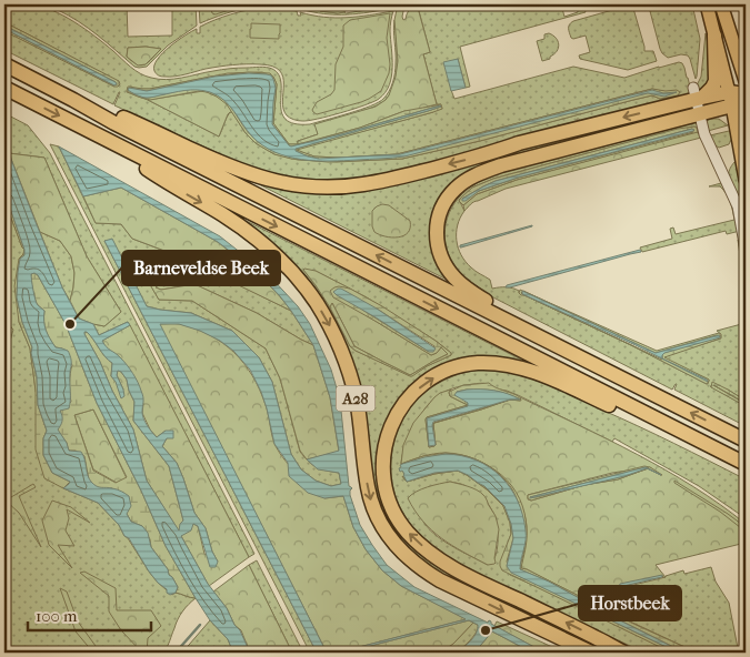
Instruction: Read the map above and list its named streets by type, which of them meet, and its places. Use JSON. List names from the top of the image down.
{
  "streets": {
    "highway": ["A28"]
  },
  "places": ["Barneveldse Beek", "Horstbeek"],
  "scale_bar": "100 m"
}
